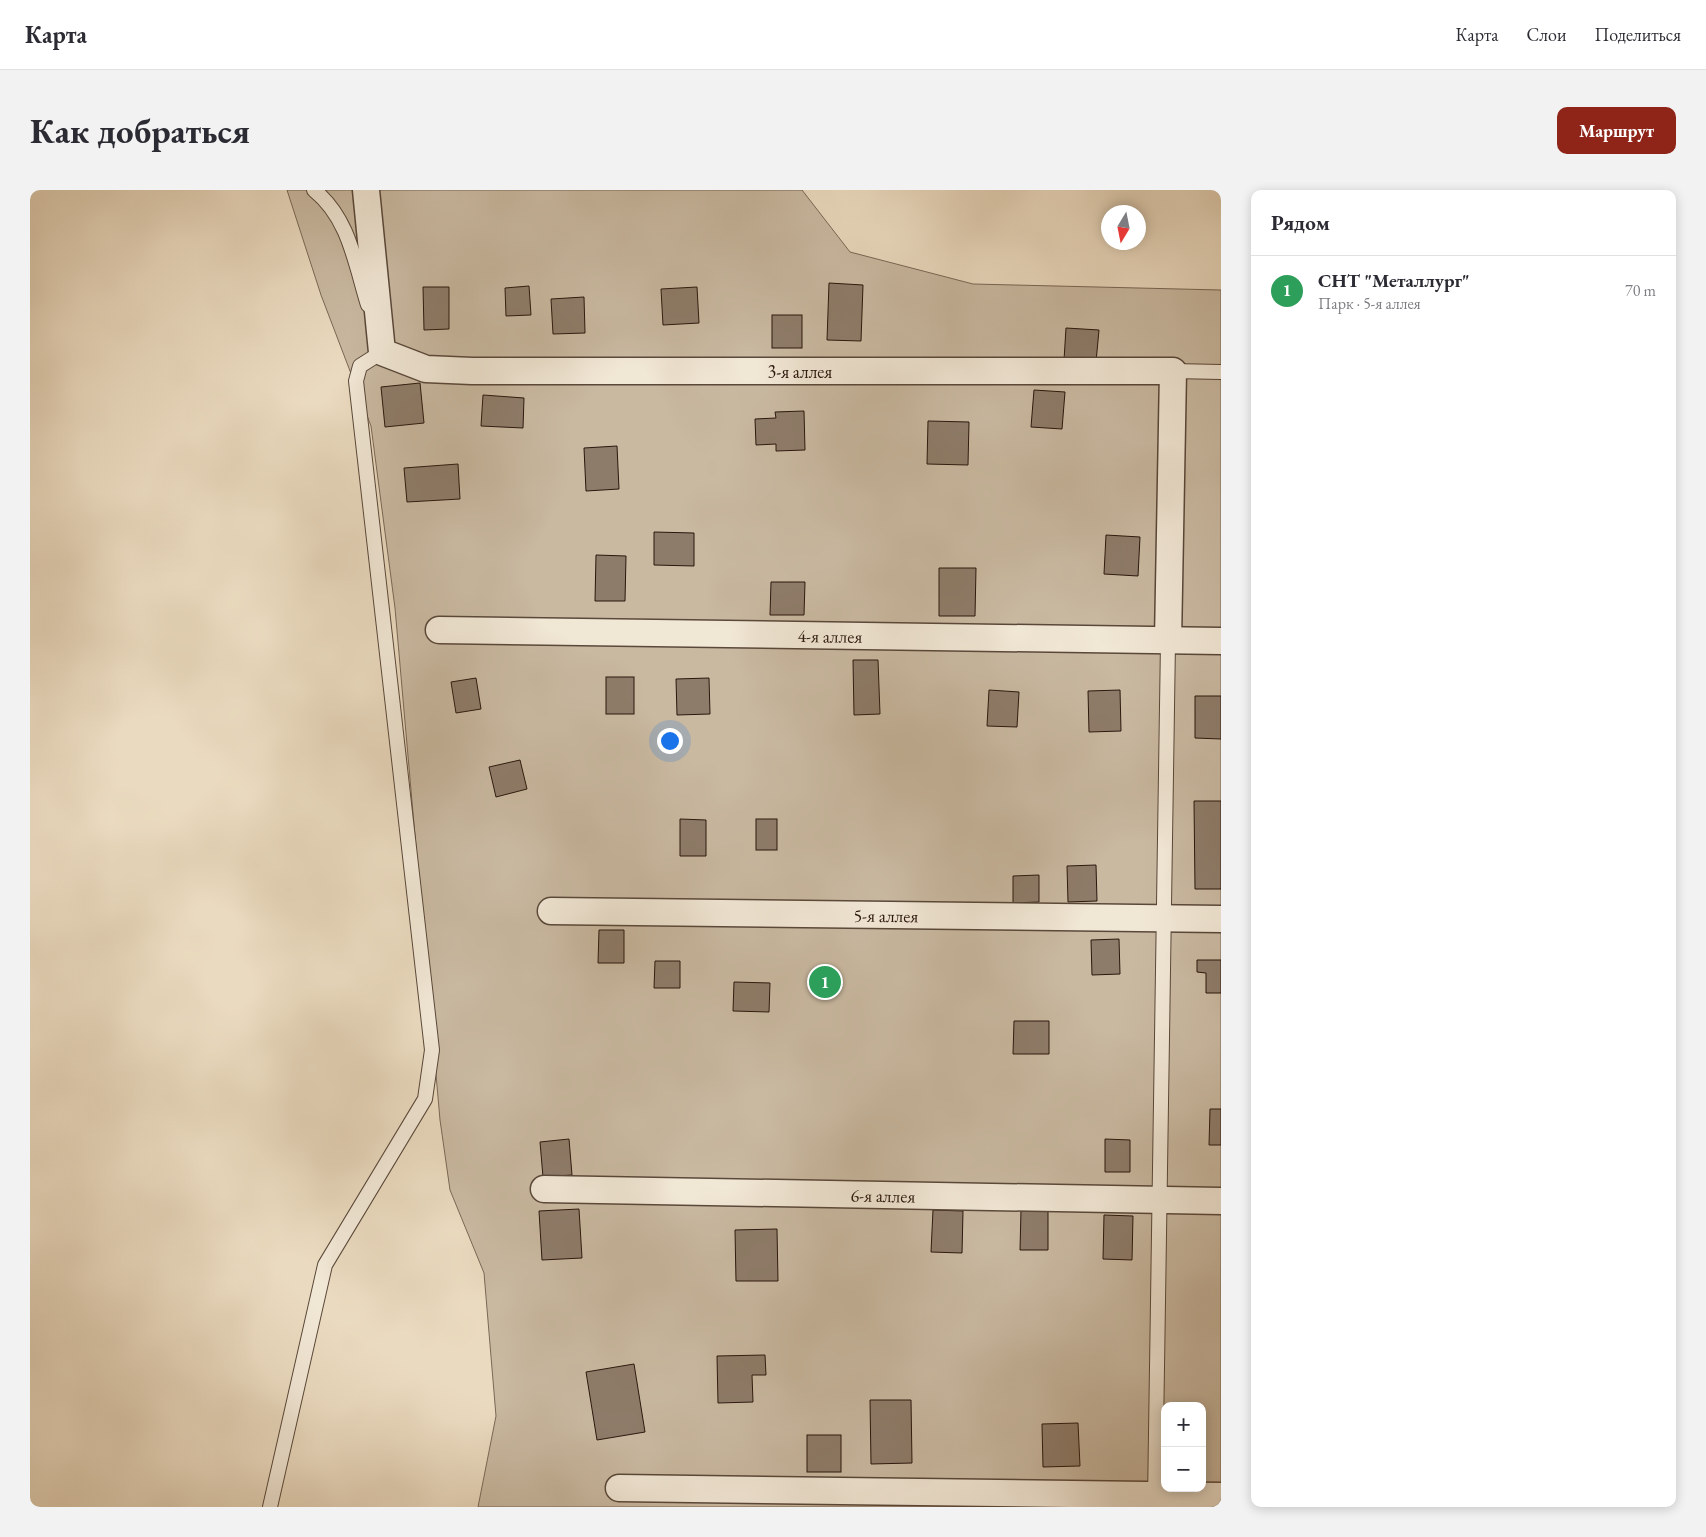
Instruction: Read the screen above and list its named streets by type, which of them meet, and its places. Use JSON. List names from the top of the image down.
{
  "streets": {
    "street": [
      "3-я аллея",
      "4-я аллея",
      "5-я аллея",
      "6-я аллея"
    ]
  },
  "north": "bottom",
  "page": {
    "header": "Карта",
    "nav": ["Карта", "Слои", "Поделиться"],
    "buttons": "Маршрут",
    "title": "Как добраться",
    "heading": "Рядом",
    "list": [
      {
        "mark": "1",
        "name": "СНТ \"Металлург\"",
        "note": "Парк · 5-я аллея",
        "value": "70 m"
      }
    ],
    "pins": "1",
    "map_buttons": ["+", "−"]
  }
}
